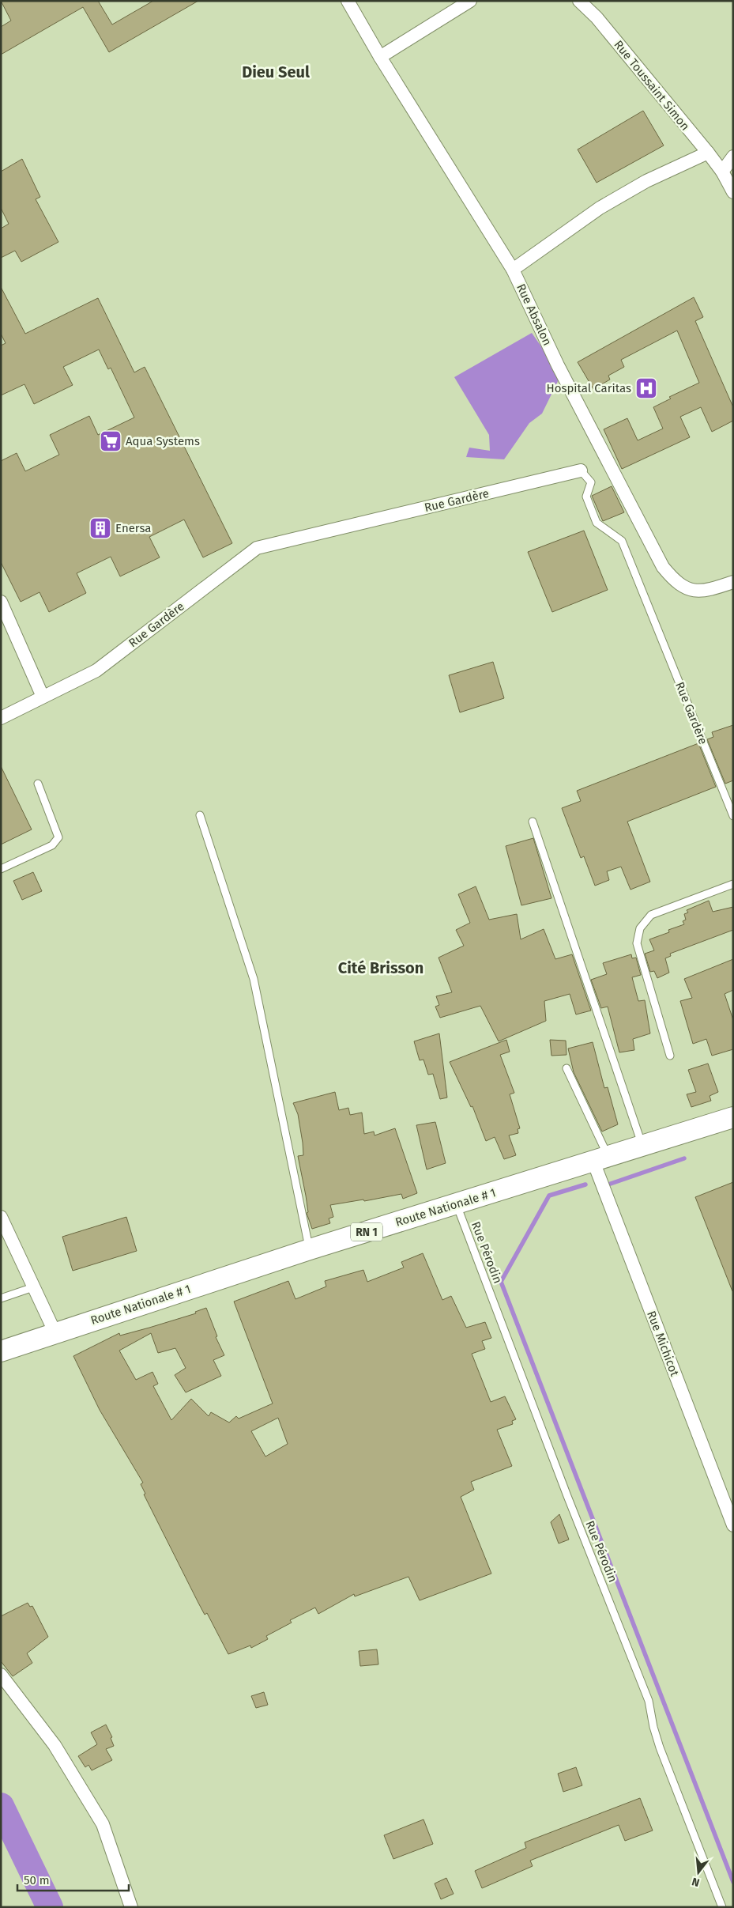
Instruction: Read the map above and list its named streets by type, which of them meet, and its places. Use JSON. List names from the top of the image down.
{
  "streets": {
    "main road": ["Route Nationale # 1", "RN 1"],
    "street": [
      "Rue Toussaint Simon",
      "Rue Absalon",
      "Rue Gardère",
      "Rue Michicot"
    ],
    "lane": ["Rue Pérodin"]
  },
  "crossings": [
    ["Route Nationale # 1", "Rue Pérodin"],
    ["Route Nationale # 1", "Rue Michicot"]
  ],
  "districts": ["Dieu Seul", "Cité Brisson"],
  "places": {
    "hospital": ["Hospital Caritas"],
    "supermarket": ["Aqua Systems"],
    "building": ["Enersa"]
  },
  "scale_bar": "50 m",
  "north": "bottom"
}
